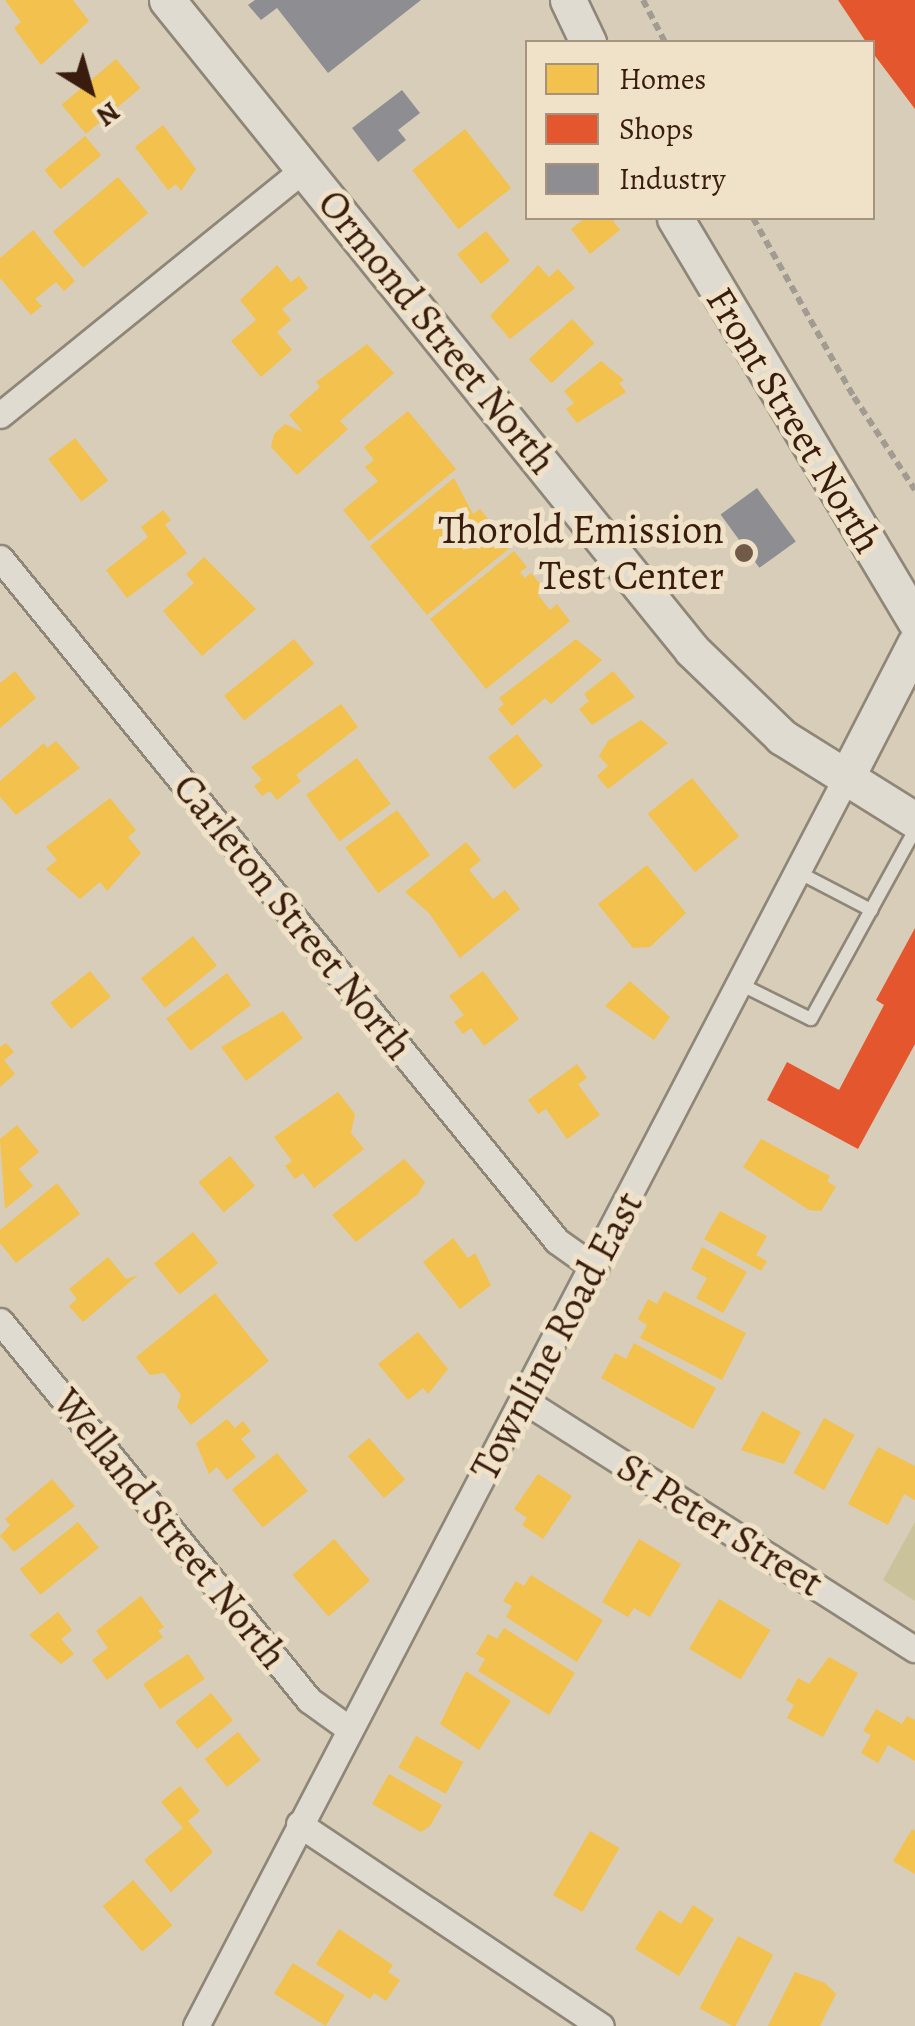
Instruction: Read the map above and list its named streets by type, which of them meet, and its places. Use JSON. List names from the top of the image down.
{
  "streets": {
    "main road": ["Ormond Street North", "Front Street North", "Townline Road East"],
    "street": ["Carleton Street North", "St Peter Street", "Welland Street North"]
  },
  "crossings": [
    ["Ormond Street North", "Townline Road East"],
    ["Carleton Street North", "Townline Road East"],
    ["Townline Road East", "St Peter Street"],
    ["Townline Road East", "Welland Street North"]
  ],
  "places": ["Thorold Emission Test Center"],
  "legend": ["Homes", "Shops", "Industry"],
  "north": "bottom right"
}
